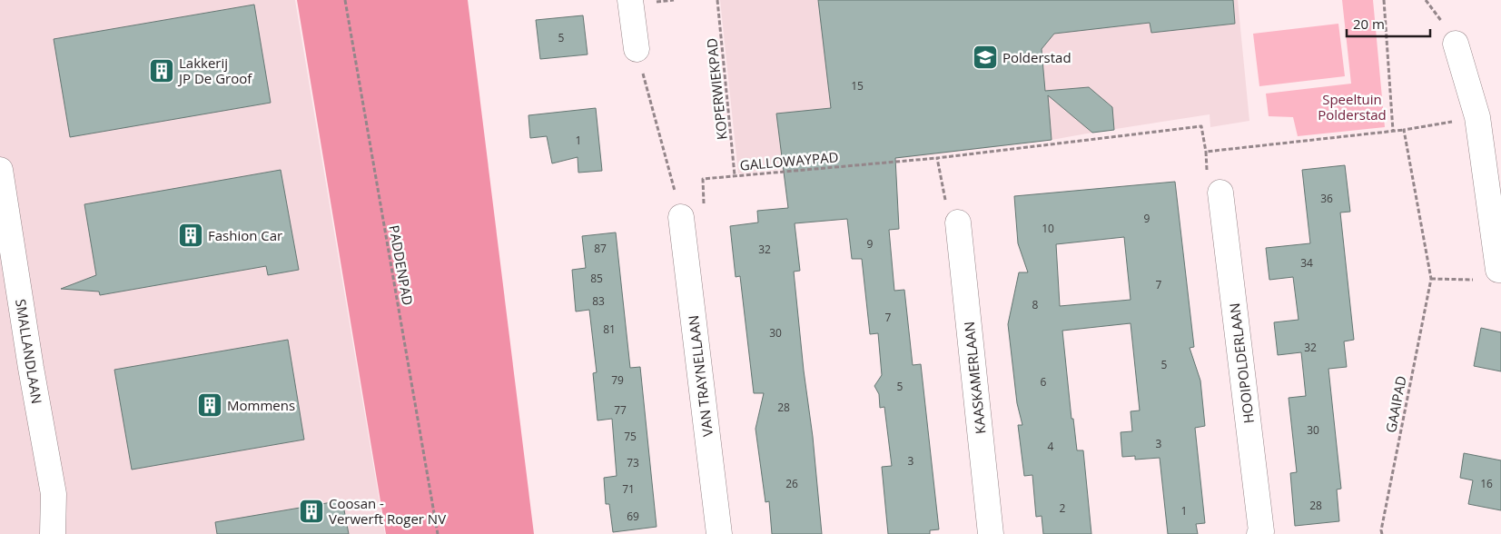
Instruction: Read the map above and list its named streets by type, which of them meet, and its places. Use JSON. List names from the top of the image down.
{
  "streets": {
    "street": [
      "SMALLANDLAAN",
      "HOOIPOLDERLAAN",
      "VAN TRAYNELLAAN",
      "KAASKAMERLAAN"
    ],
    "path": [
      "KOPERWIEKPAD",
      "GALLOWAYPAD",
      "PADDENPAD",
      "GAAIPAD"
    ]
  },
  "crossings": [
    ["KOPERWIEKPAD", "GALLOWAYPAD"],
    ["GALLOWAYPAD", "HOOIPOLDERLAAN"],
    ["GALLOWAYPAD", "VAN TRAYNELLAAN"]
  ],
  "parks": ["Speeltuin Polderstad"],
  "places": {
    "school or university": ["Polderstad"],
    "building": [
      "Lakkerij JP De Groof",
      "Fashion Car",
      "Mommens",
      "Coosan - Verwerft Roger NV"
    ]
  },
  "house_numbers": [
    "5",
    "15",
    "1",
    "36",
    "9",
    "10",
    "9",
    "87",
    "32",
    "34",
    "85",
    "7",
    "83",
    "8",
    "7",
    "81",
    "30",
    "32",
    "5",
    "79",
    "6",
    "5",
    "28",
    "77",
    "30",
    "75",
    "3",
    "4",
    "3",
    "73",
    "26",
    "16",
    "71",
    "28",
    "2",
    "1",
    "69"
  ],
  "scale_bar": "20 m"
}
